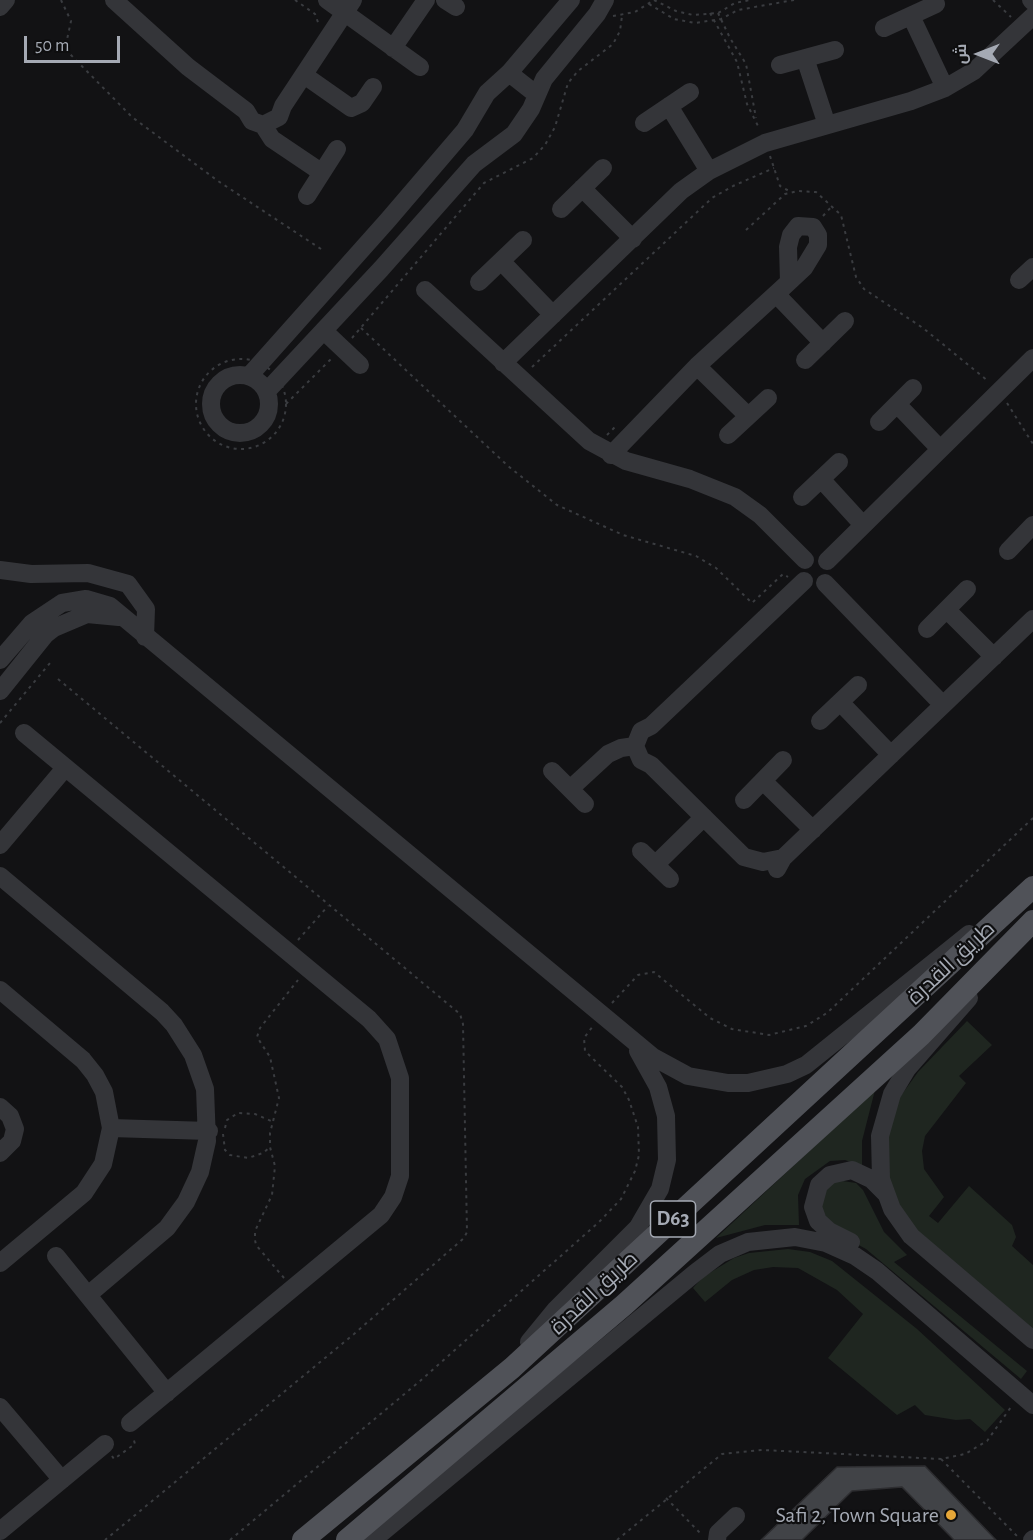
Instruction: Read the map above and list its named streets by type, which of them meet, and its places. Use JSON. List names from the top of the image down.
{
  "streets": {
    "main road": ["طريق القدرة", "D63"]
  },
  "places": ["Safi 2, Town Square"],
  "scale_bar": "50 m",
  "north": "left"
}
